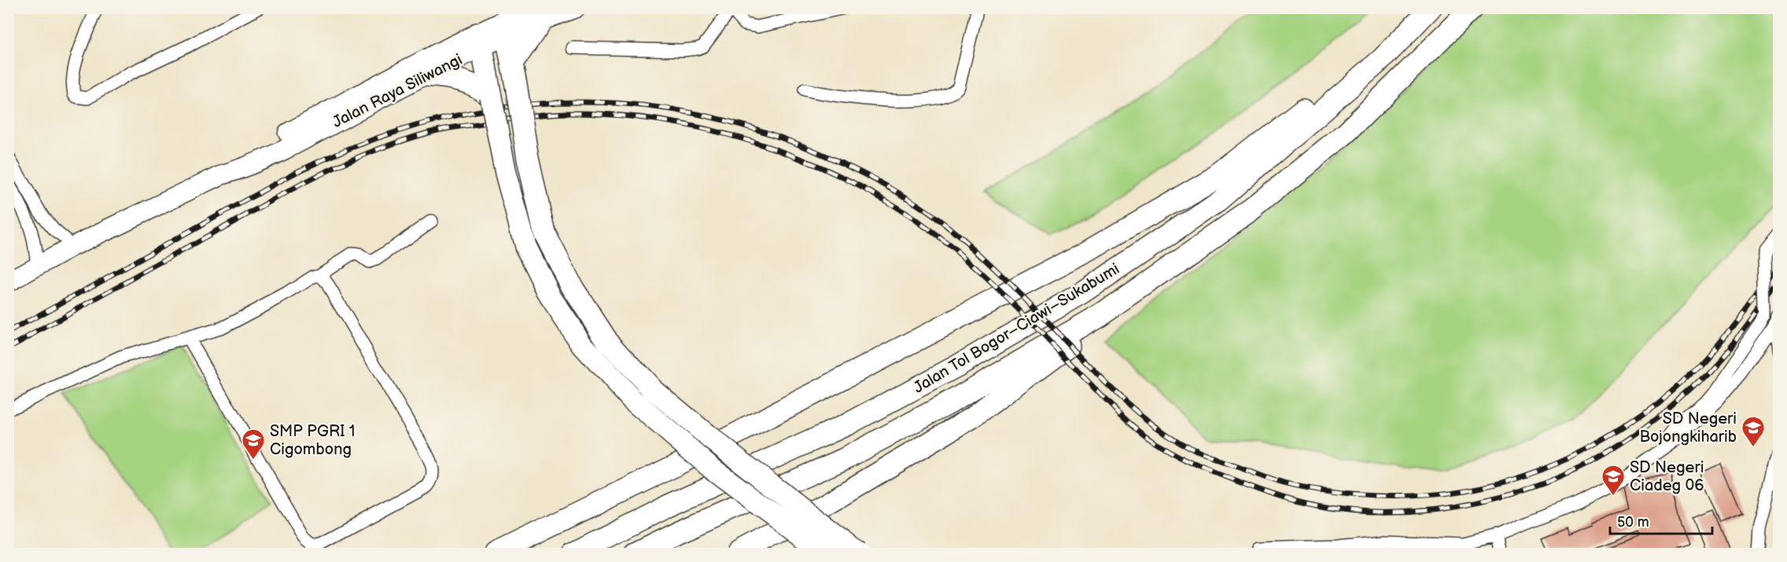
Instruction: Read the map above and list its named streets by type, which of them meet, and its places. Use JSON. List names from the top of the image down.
{
  "streets": {
    "highway": ["Jalan Raya Siliwangi", "Jalan Tol Bogor–Ciawi–Sukabumi"]
  },
  "places": {
    "school or university": ["SD Negeri Bojongkiharib", "SMP PGRI 1 Cigombong", "SD Negeri Ciadeg 06"]
  },
  "scale_bar": "50 m"
}
